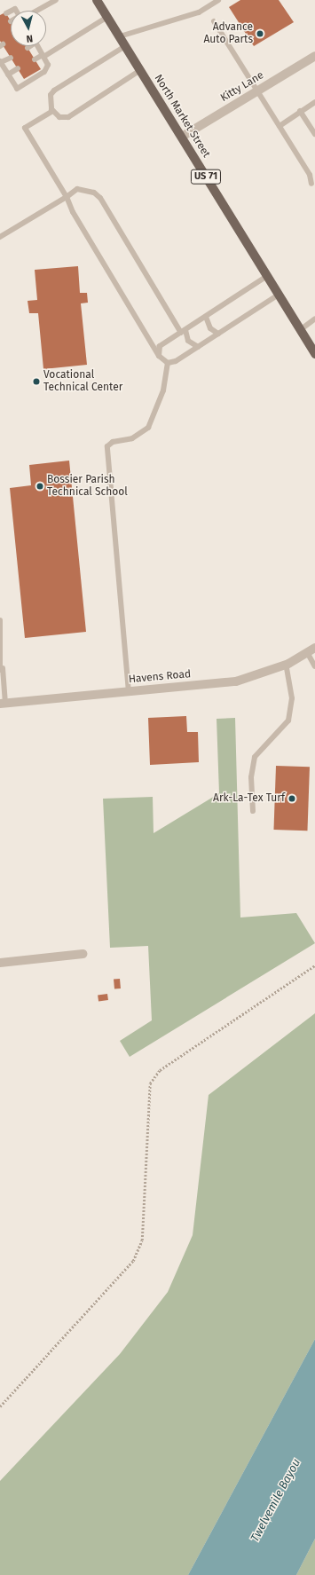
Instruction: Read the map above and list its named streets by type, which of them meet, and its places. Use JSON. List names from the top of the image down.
{
  "streets": {
    "main road": ["North Market Street", "US 71"],
    "street": ["Kitty Lane", "Havens Road"]
  },
  "crossings": [
    ["Kitty Lane", "North Market Street"]
  ],
  "water": ["Twelvemile Bayou"],
  "places": [
    "Advance Auto Parts",
    "Vocational Technical Center",
    "Bossier Parish Technical School",
    "Ark-La-Tex Turf"
  ],
  "north": "bottom"
}
